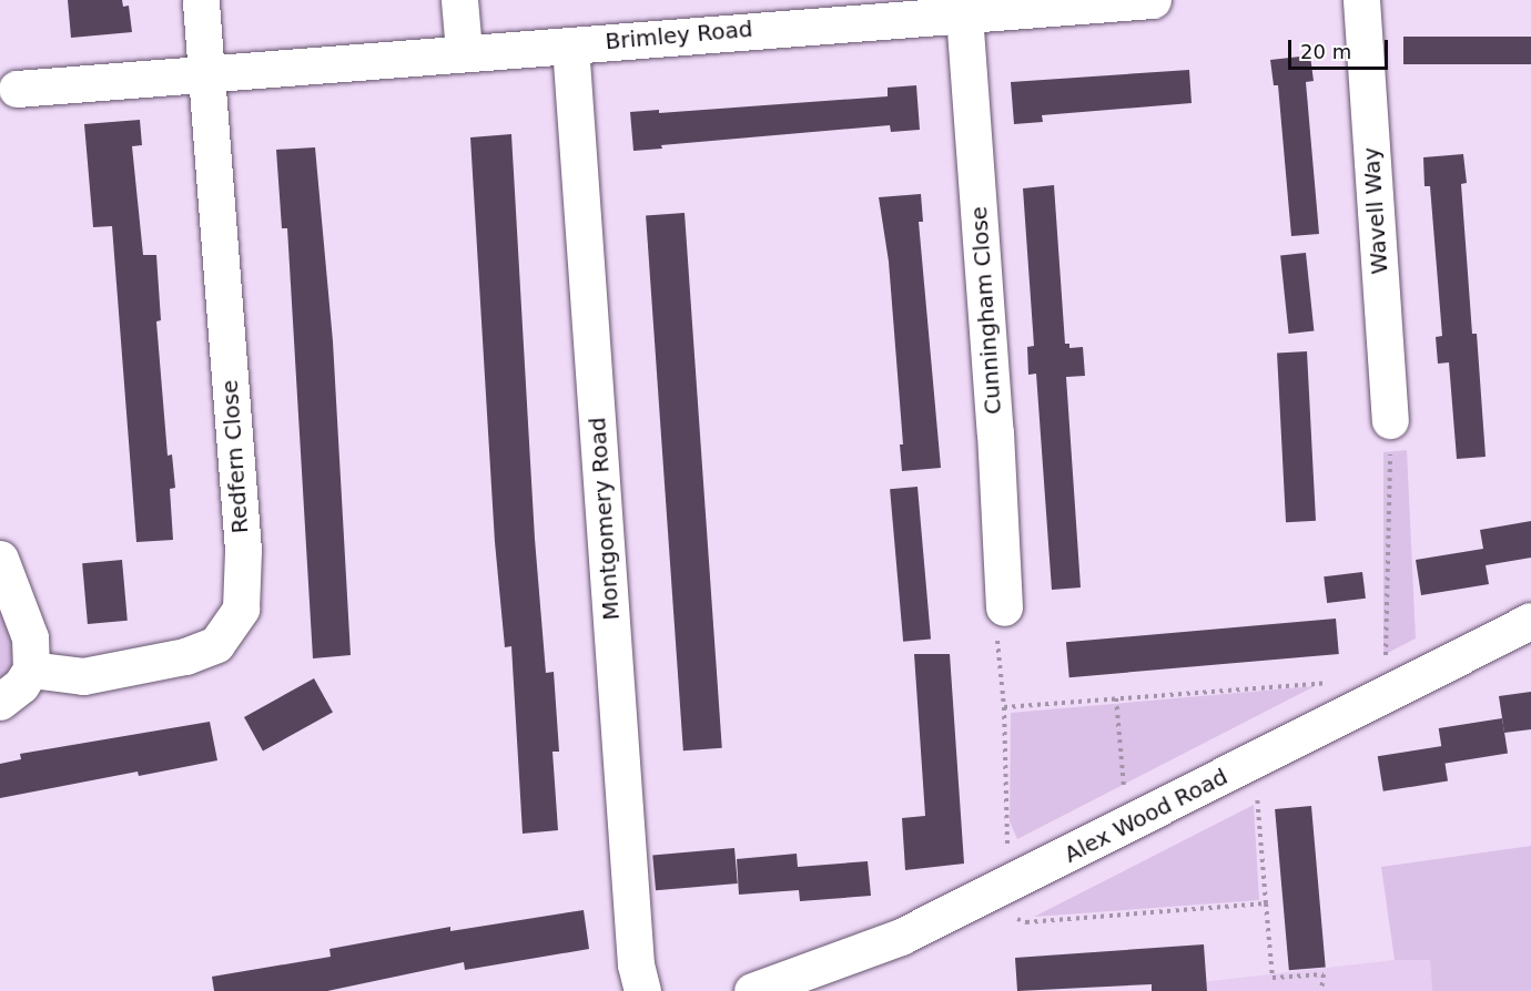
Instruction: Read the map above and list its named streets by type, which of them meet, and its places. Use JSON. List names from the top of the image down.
{
  "streets": {
    "street": [
      "Brimley Road",
      "Wavell Way",
      "Cunningham Close",
      "Redfern Close",
      "Montgomery Road",
      "Alex Wood Road"
    ]
  },
  "crossings": [
    ["Brimley Road", "Cunningham Close"],
    ["Brimley Road", "Redfern Close"],
    ["Brimley Road", "Montgomery Road"]
  ],
  "scale_bar": "20 m"
}
